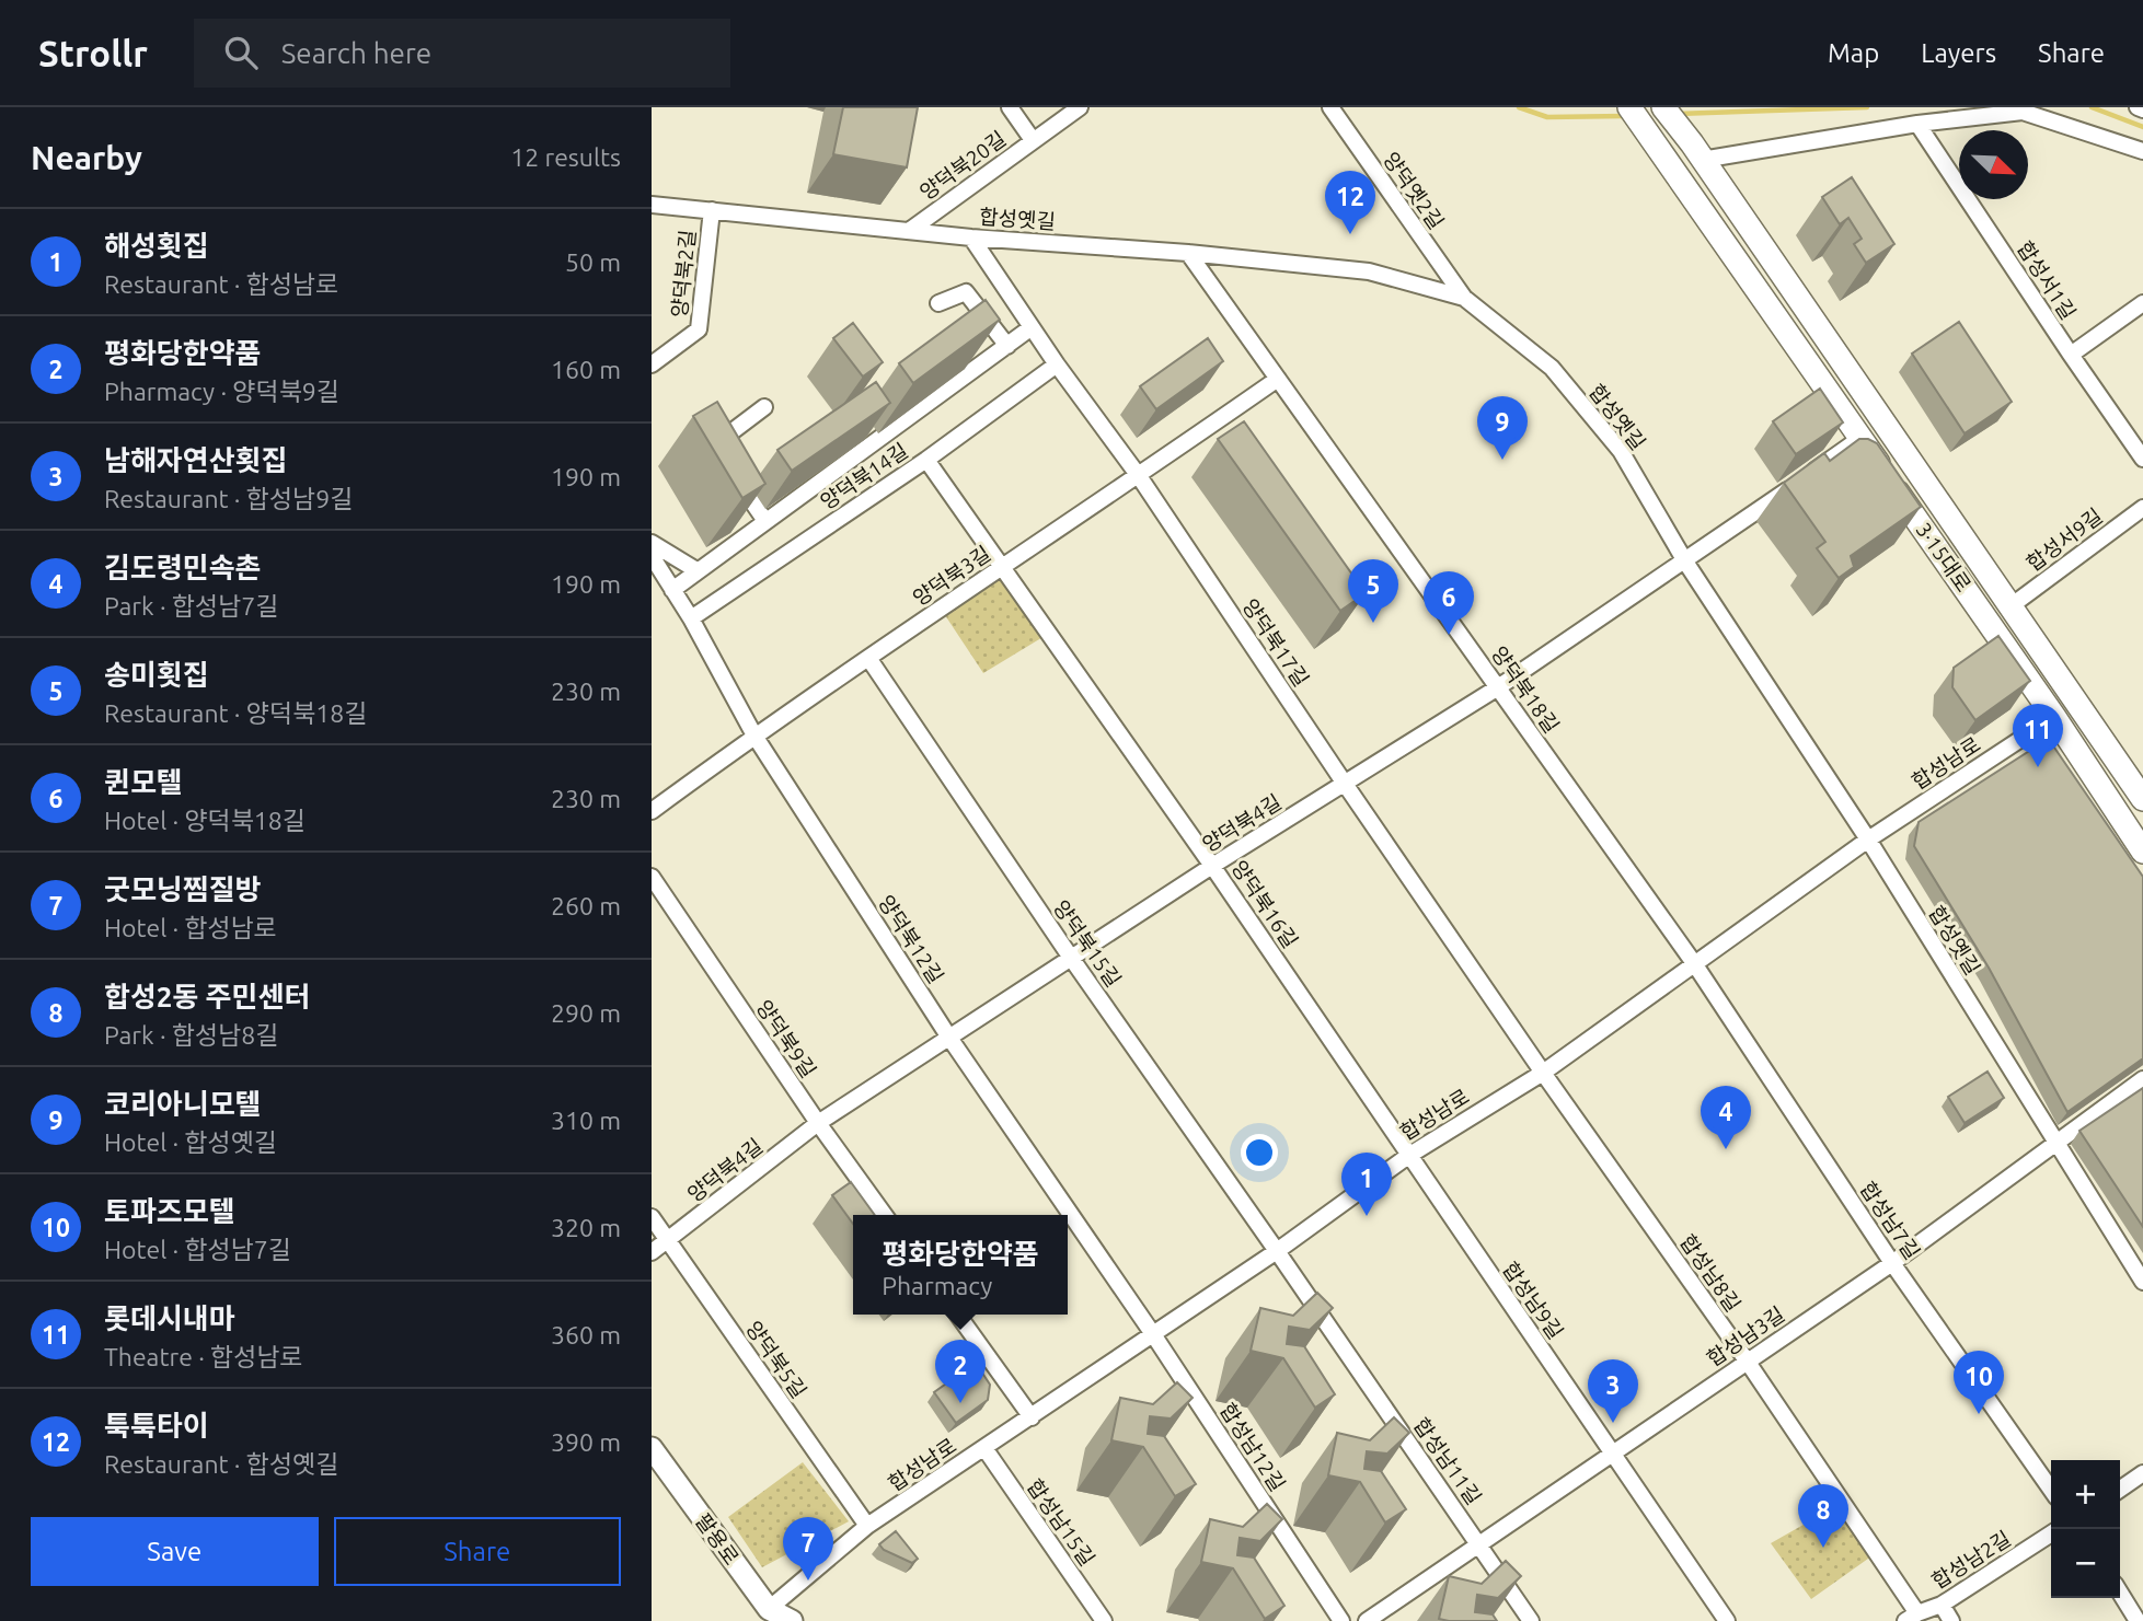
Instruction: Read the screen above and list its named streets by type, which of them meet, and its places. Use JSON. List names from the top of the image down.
{
  "streets": {
    "main road": ["3·15대로", "팔용로"],
    "street": [
      "양덕북20길",
      "양덕옛2길",
      "합성옛길",
      "양덕북2길",
      "합성서1길",
      "양덕북14길",
      "합성서9길",
      "양덕북3길",
      "양덕북17길",
      "양덕북18길",
      "합성남로",
      "양덕북4길",
      "양덕북16길",
      "양덕북12길",
      "양덕북15길",
      "양덕북9길",
      "합성남7길",
      "합성남8길",
      "합성남9길",
      "합성남3길",
      "양덕북5길",
      "합성남12길",
      "합성남11길",
      "합성남15길",
      "합성남2길"
    ]
  },
  "crossings": [
    ["양덕북20길", "합성옛길"],
    ["양덕옛2길", "합성옛길"],
    ["합성옛길", "양덕북2길"],
    ["합성옛길", "양덕북17길"],
    ["합성옛길", "양덕북18길"],
    ["합성옛길", "합성남로"],
    ["합성옛길", "양덕북4길"],
    ["합성옛길", "합성남3길"],
    ["양덕북14길", "양덕북17길"],
    ["양덕북14길", "양덕북16길"],
    ["양덕북14길", "양덕북12길"],
    ["합성서9길", "3·15대로"],
    ["3·15대로", "합성남로"],
    ["3·15대로", "양덕북4길"],
    ["양덕북3길", "양덕북17길"],
    ["양덕북3길", "양덕북18길"],
    ["양덕북3길", "양덕북16길"],
    ["양덕북3길", "양덕북12길"],
    ["양덕북3길", "양덕북15길"],
    ["양덕북17길", "합성남로"],
    ["양덕북17길", "양덕북4길"],
    ["양덕북17길", "합성남8길"],
    ["양덕북18길", "합성남로"],
    ["양덕북18길", "양덕북4길"],
    ["양덕북18길", "합성남7길"],
    ["합성남로", "양덕북16길"],
    ["합성남로", "양덕북12길"],
    ["합성남로", "양덕북15길"],
    ["합성남로", "합성남7길"],
    ["합성남로", "합성남8길"],
    ["합성남로", "합성남9길"],
    ["합성남로", "양덕북5길"],
    ["합성남로", "합성남12길"],
    ["합성남로", "합성남11길"],
    ["합성남로", "합성남15길"],
    ["합성남로", "팔용로"],
    ["양덕북4길", "양덕북16길"],
    ["양덕북4길", "양덕북12길"],
    ["양덕북4길", "양덕북15길"],
    ["양덕북4길", "양덕북9길"],
    ["양덕북4길", "양덕북5길"],
    ["양덕북16길", "합성남9길"],
    ["양덕북12길", "합성남12길"],
    ["양덕북15길", "합성남11길"],
    ["합성남7길", "합성남3길"],
    ["합성남8길", "합성남3길"],
    ["합성남8길", "합성남2길"],
    ["합성남9길", "합성남3길"],
    ["합성남3길", "합성남11길"]
  ],
  "north": "bottom right",
  "page": {
    "header": "Strollr",
    "search": "Search here",
    "nav": ["Map", "Layers", "Share"],
    "heading": ["Nearby", "12 results"],
    "pins": [
      "12",
      "9",
      "5",
      "6",
      "11",
      "4",
      "1",
      "2",
      "10",
      "3",
      "8",
      "7"
    ],
    "list": [
      {
        "mark": "1",
        "name": "해성횟집",
        "note": "Restaurant · 합성남로",
        "value": "50 m"
      },
      {
        "mark": "2",
        "name": "평화당한약품",
        "note": "Pharmacy · 양덕북9길",
        "value": "160 m"
      },
      {
        "mark": "3",
        "name": "남해자연산횟집",
        "note": "Restaurant · 합성남9길",
        "value": "190 m"
      },
      {
        "mark": "4",
        "name": "김도령민속촌",
        "note": "Park · 합성남7길",
        "value": "190 m"
      },
      {
        "mark": "5",
        "name": "송미횟집",
        "note": "Restaurant · 양덕북18길",
        "value": "230 m"
      },
      {
        "mark": "6",
        "name": "퀸모텔",
        "note": "Hotel · 양덕북18길",
        "value": "230 m"
      },
      {
        "mark": "7",
        "name": "굿모닝찜질방",
        "note": "Hotel · 합성남로",
        "value": "260 m"
      },
      {
        "mark": "8",
        "name": "합성2동 주민센터",
        "note": "Park · 합성남8길",
        "value": "290 m"
      },
      {
        "mark": "9",
        "name": "코리아니모텔",
        "note": "Hotel · 합성옛길",
        "value": "310 m"
      },
      {
        "mark": "10",
        "name": "토파즈모텔",
        "note": "Hotel · 합성남7길",
        "value": "320 m"
      },
      {
        "mark": "11",
        "name": "롯데시내마",
        "note": "Theatre · 합성남로",
        "value": "360 m"
      },
      {
        "mark": "12",
        "name": "툭툭타이",
        "note": "Restaurant · 합성옛길",
        "value": "390 m"
      }
    ],
    "popup": ["평화당한약품", "Pharmacy"],
    "map_buttons": ["+", "−"],
    "buttons": ["Save", "Share"]
  }
}
